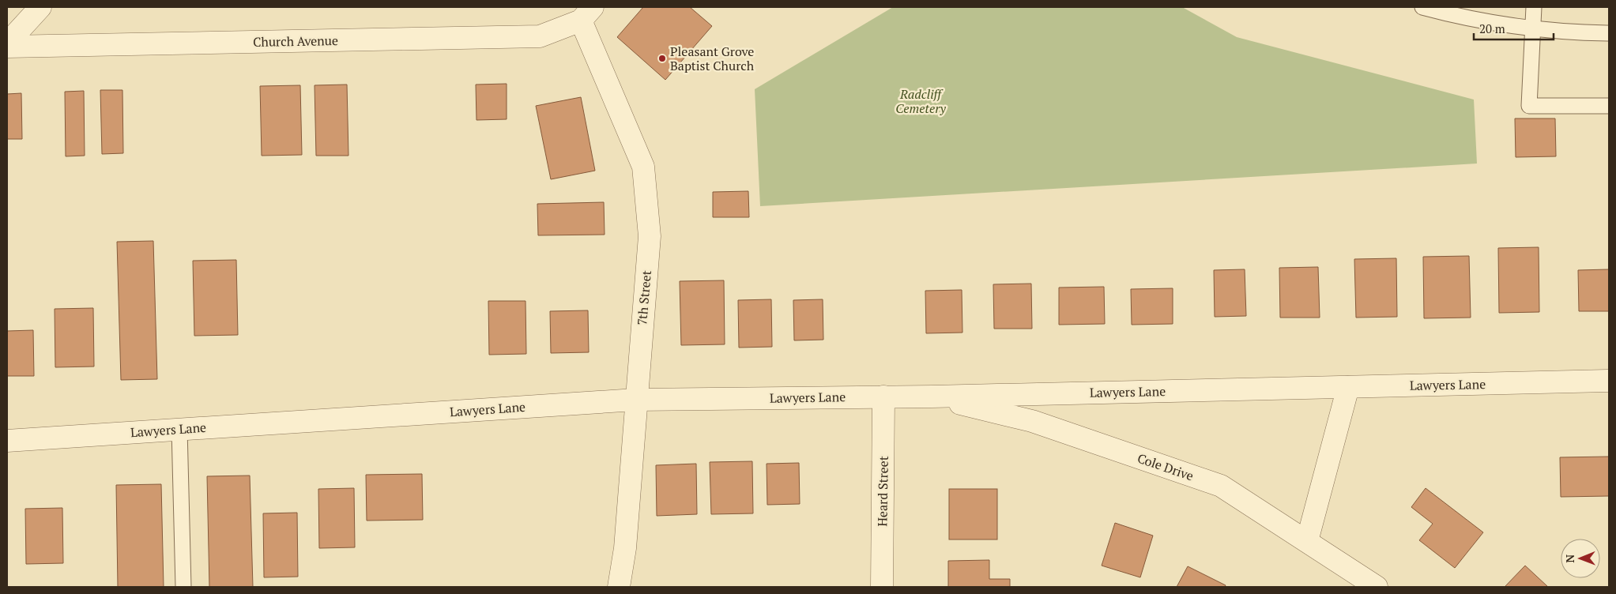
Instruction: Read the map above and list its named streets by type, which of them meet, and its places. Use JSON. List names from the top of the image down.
{
  "streets": {
    "street": [
      "Church Avenue",
      "7th Street",
      "Lawyers Lane",
      "Cole Drive",
      "Heard Street"
    ]
  },
  "crossings": [
    ["Church Avenue", "7th Street"],
    ["7th Street", "Lawyers Lane"],
    ["Lawyers Lane", "Cole Drive"],
    ["Lawyers Lane", "Heard Street"]
  ],
  "parks": ["Radcliff Cemetery"],
  "places": ["Pleasant Grove Baptist Church"],
  "scale_bar": "20 m",
  "north": "left"
}
